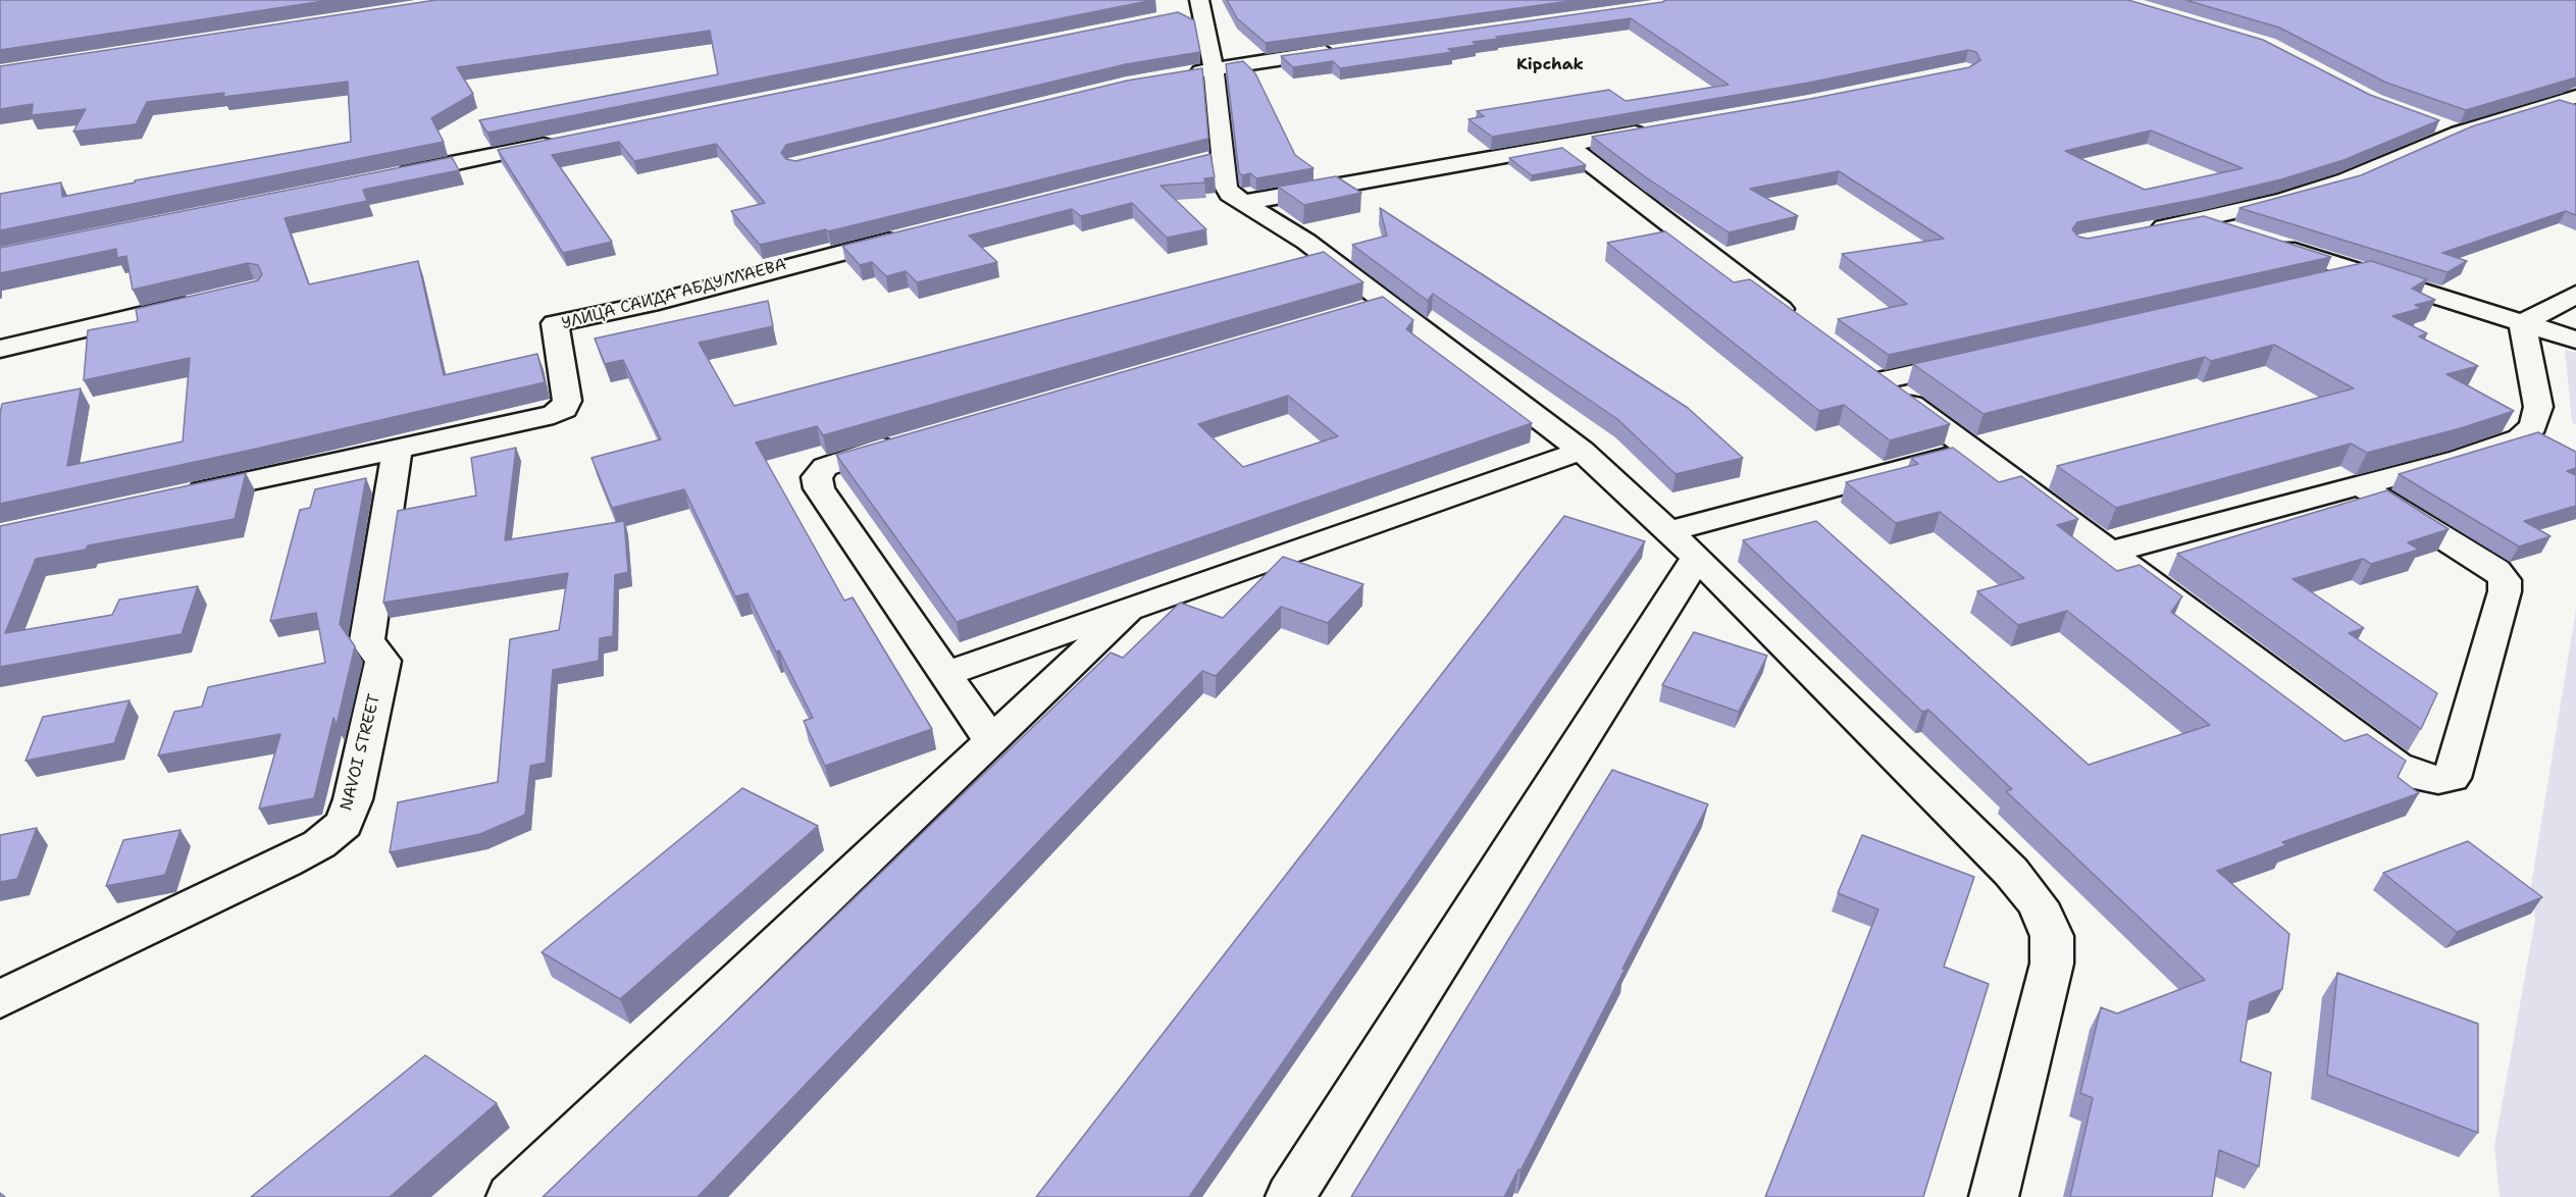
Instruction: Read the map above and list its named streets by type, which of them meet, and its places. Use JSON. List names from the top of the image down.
{
  "streets": {
    "street": ["УЛИЦА САИДА АБДУЛЛАЕВА", "NAVOI STREET"]
  },
  "crossings": [
    ["УЛИЦА САИДА АБДУЛЛАЕВА", "NAVOI STREET"]
  ],
  "districts": ["Kipchak"]
}
